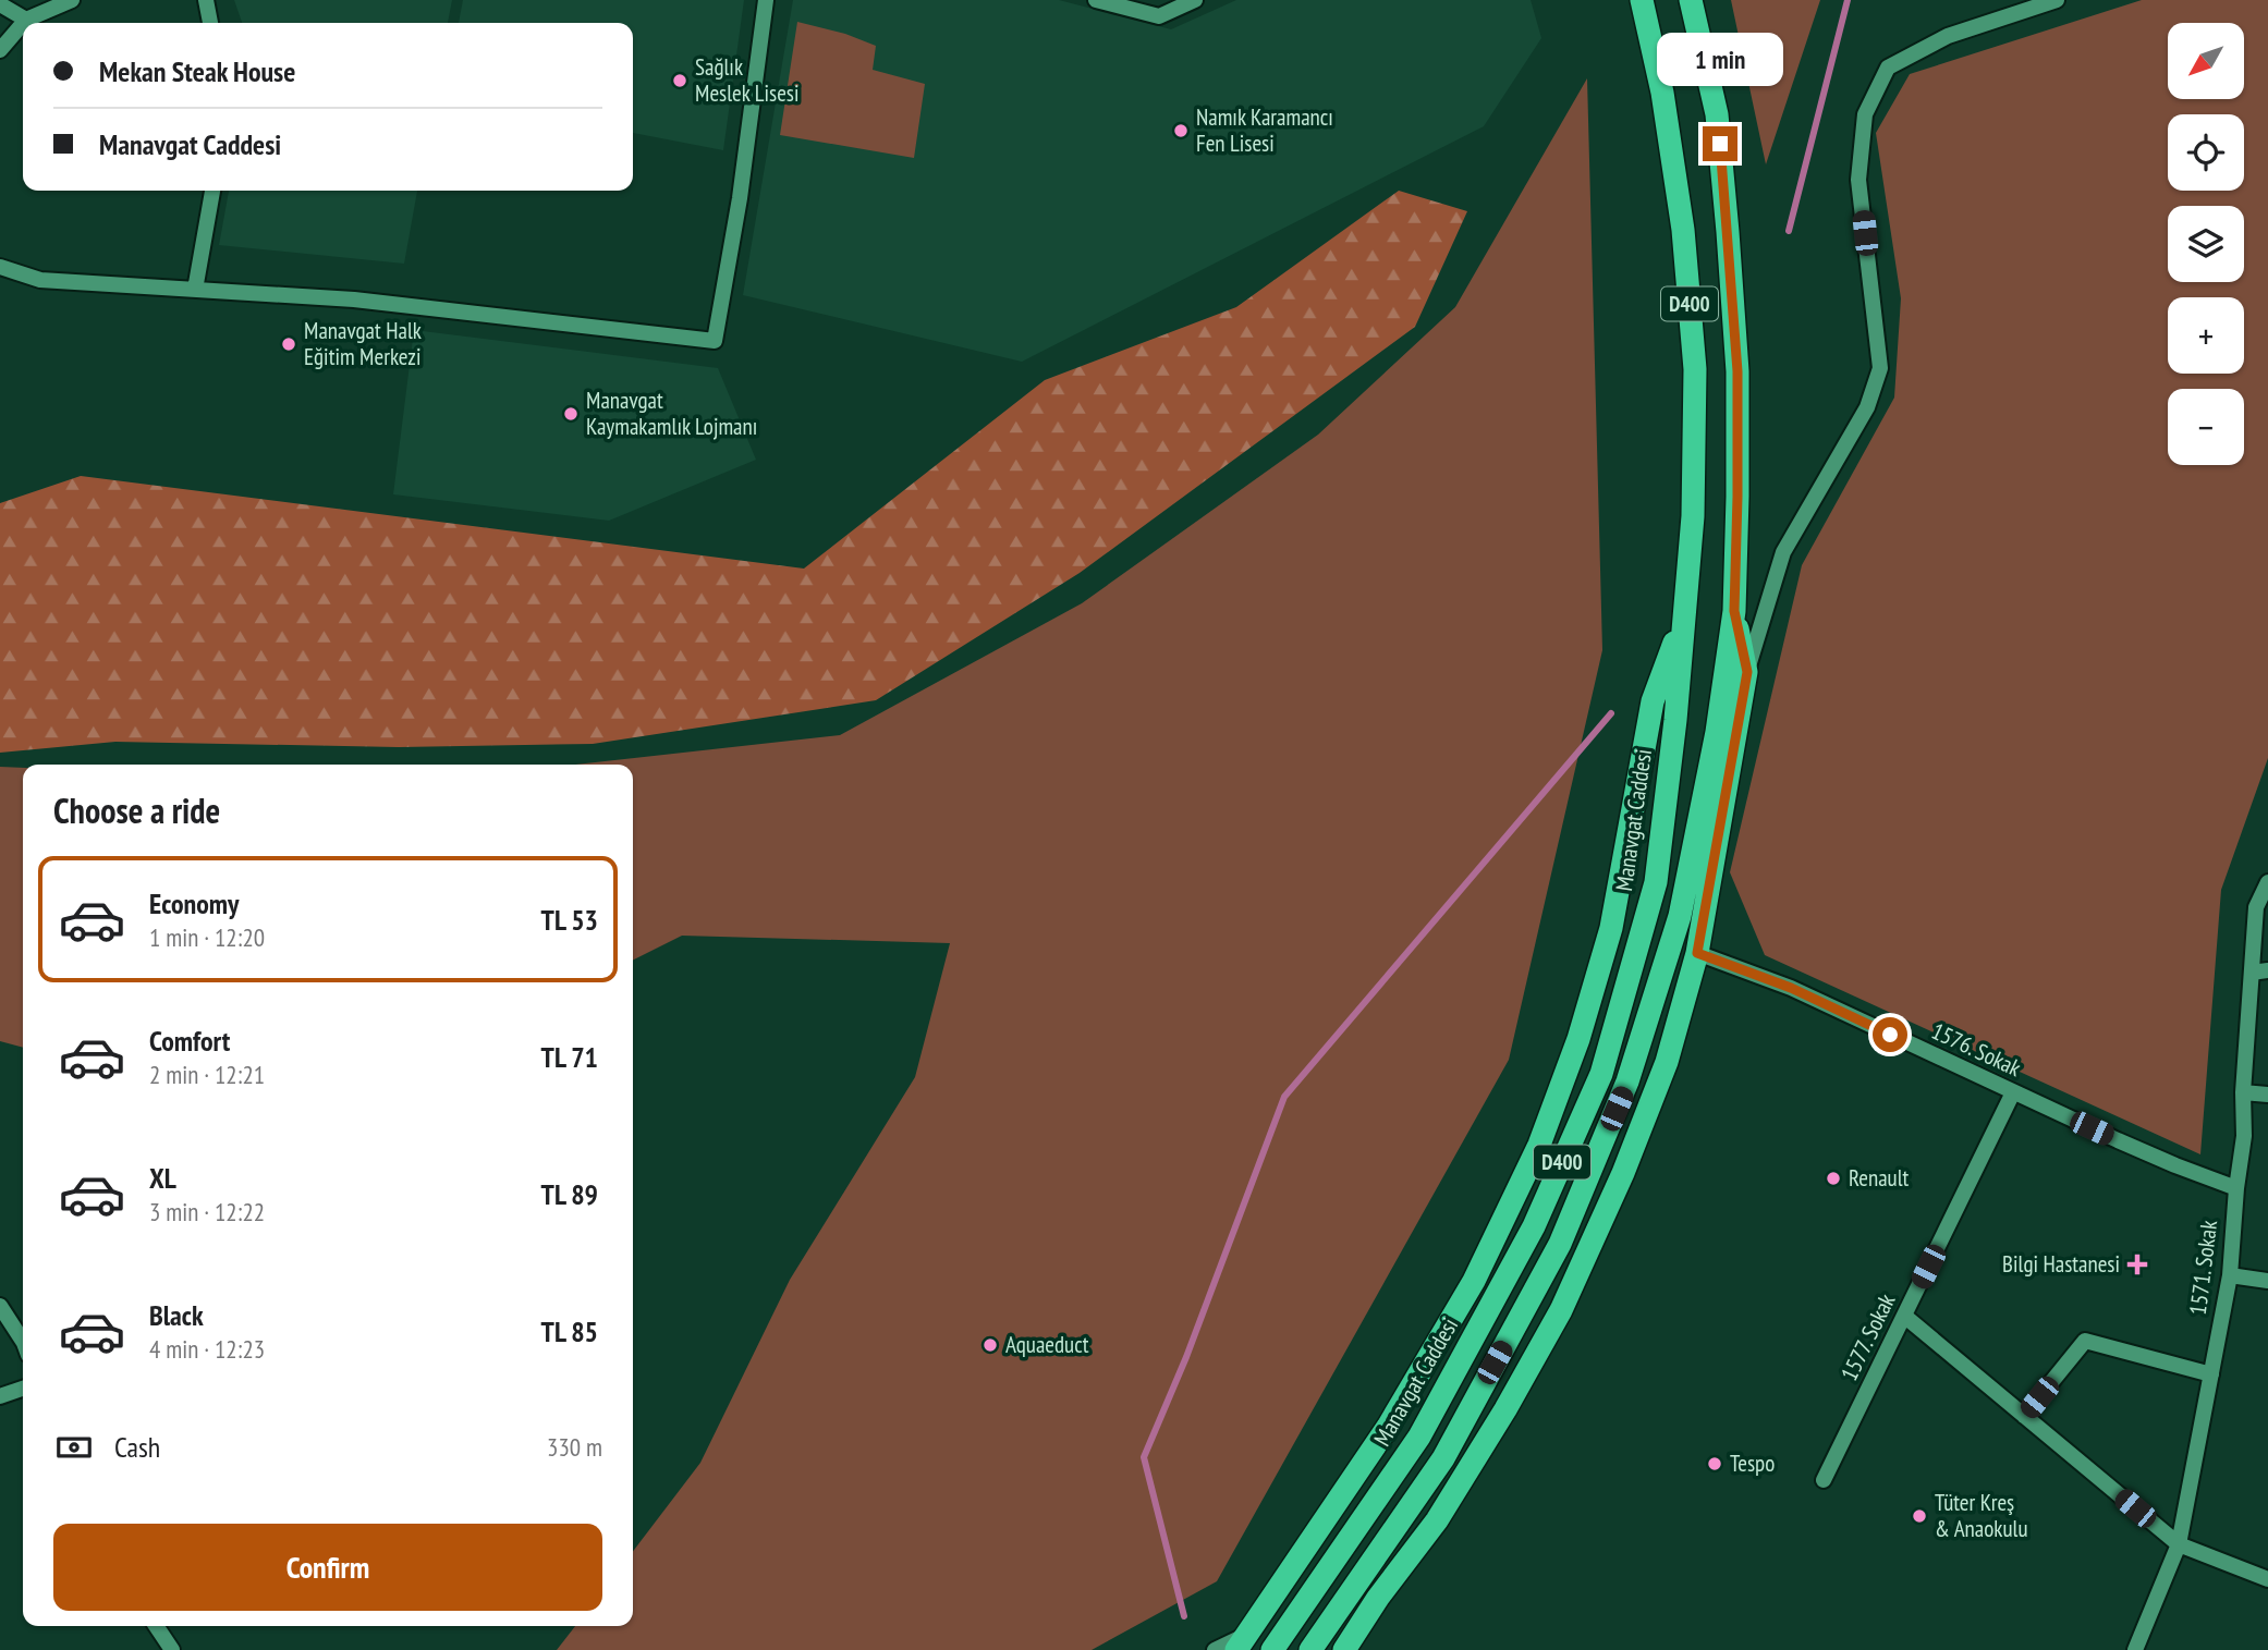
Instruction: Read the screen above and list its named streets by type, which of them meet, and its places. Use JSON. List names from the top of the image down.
{
  "streets": {
    "highway": ["D400", "Manavgat Caddesi"],
    "street": ["1576. Sokak", "1571. Sokak", "1577. Sokak"]
  },
  "crossings": [
    ["1576. Sokak", "1571. Sokak"],
    ["1576. Sokak", "1577. Sokak"]
  ],
  "places": {
    "other": [
      "Sağlık Meslek Lisesi",
      "Namık Karamancı Fen Lisesi",
      "Manavgat Halk Eğitim Merkezi",
      "Manavgat Kaymakamlık Lojmanı",
      "Renault",
      "Aquaeduct",
      "Tespo",
      "Tüter Kreş & Anaokulu"
    ],
    "health": ["Bilgi Hastanesi"]
  },
  "north": "bottom left",
  "page": {
    "map_buttons": ["+", "−"],
    "banner": ["Mekan Steak House", "Manavgat Caddesi"],
    "bubble": "1 min",
    "heading": "Choose a ride",
    "list": [
      {
        "name": "Economy",
        "note": "1 min · 12:20",
        "value": "TL 53"
      },
      {
        "name": "Comfort",
        "note": "2 min · 12:21",
        "value": "TL 71"
      },
      {
        "name": "XL",
        "note": "3 min · 12:22",
        "value": "TL 89"
      },
      {
        "name": "Black",
        "note": "4 min · 12:23",
        "value": "TL 85"
      }
    ],
    "pay": ["Cash", "330 m"],
    "buttons": "Confirm"
  }
}
